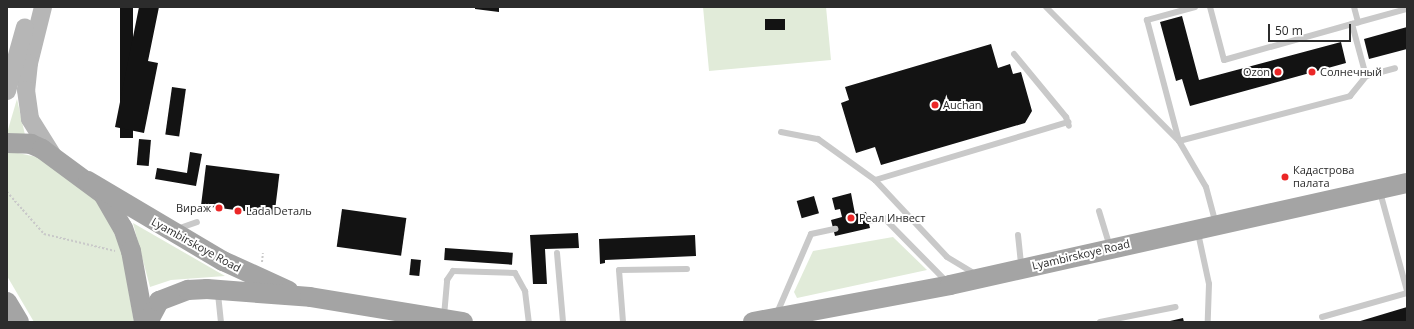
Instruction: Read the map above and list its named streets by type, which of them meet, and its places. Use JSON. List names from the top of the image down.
{
  "streets": {
    "main road": ["Lyambirskoye Road"]
  },
  "places": [
    "Ozon",
    "Солнечный",
    "Auchan",
    "Кадастрова палата",
    "Вираж",
    "Lada Dеталь",
    "Реал Инвест"
  ],
  "scale_bar": "50 m"
}
